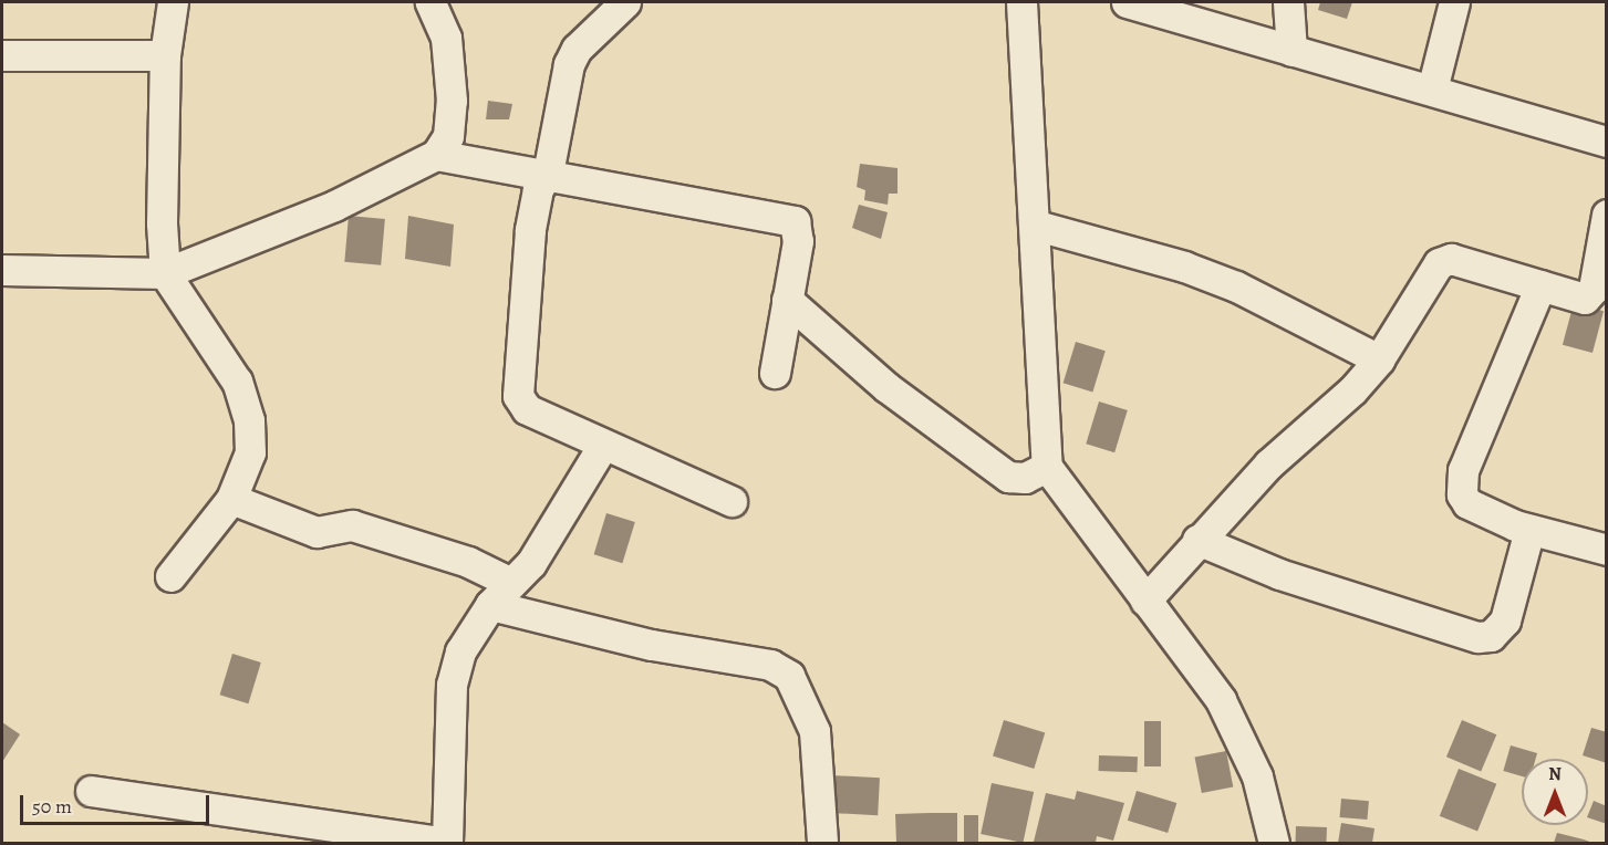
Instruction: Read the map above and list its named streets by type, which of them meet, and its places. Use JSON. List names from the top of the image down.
{
  "scale_bar": "50 m",
  "north": "top"
}
